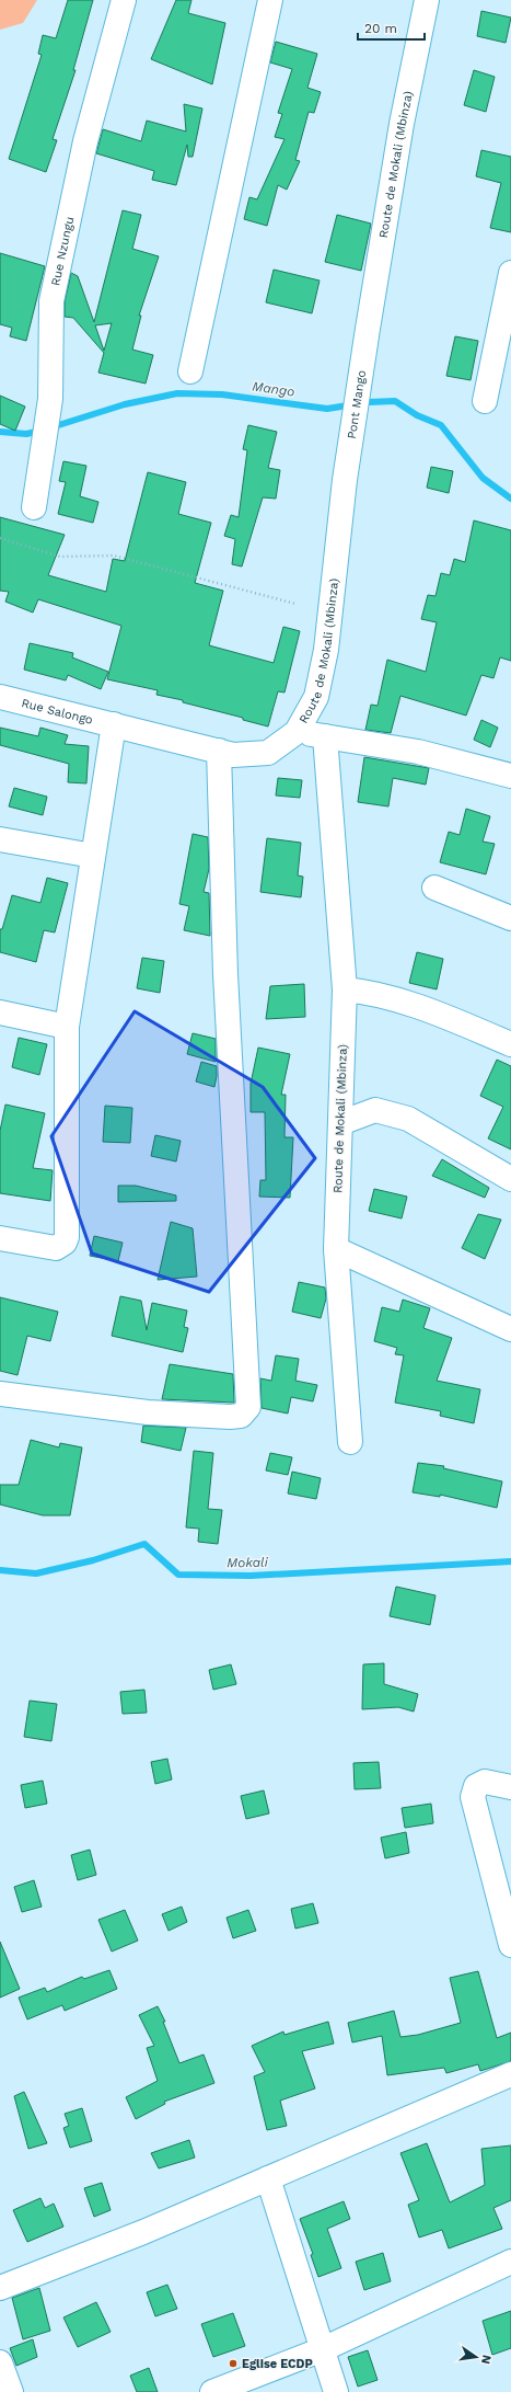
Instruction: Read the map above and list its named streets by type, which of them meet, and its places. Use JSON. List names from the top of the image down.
{
  "streets": {
    "street": [
      "Route de Mokali (Mbinza)",
      "Rue Nzungu",
      "Pont Mango",
      "Rue Salongo"
    ]
  },
  "crossings": [
    ["Route de Mokali (Mbinza)", "Pont Mango"],
    ["Route de Mokali (Mbinza)", "Rue Salongo"]
  ],
  "water": ["Mango", "Mokali"],
  "places": ["Eglise ECDP"],
  "scale_bar": "20 m",
  "north": "right"
}
